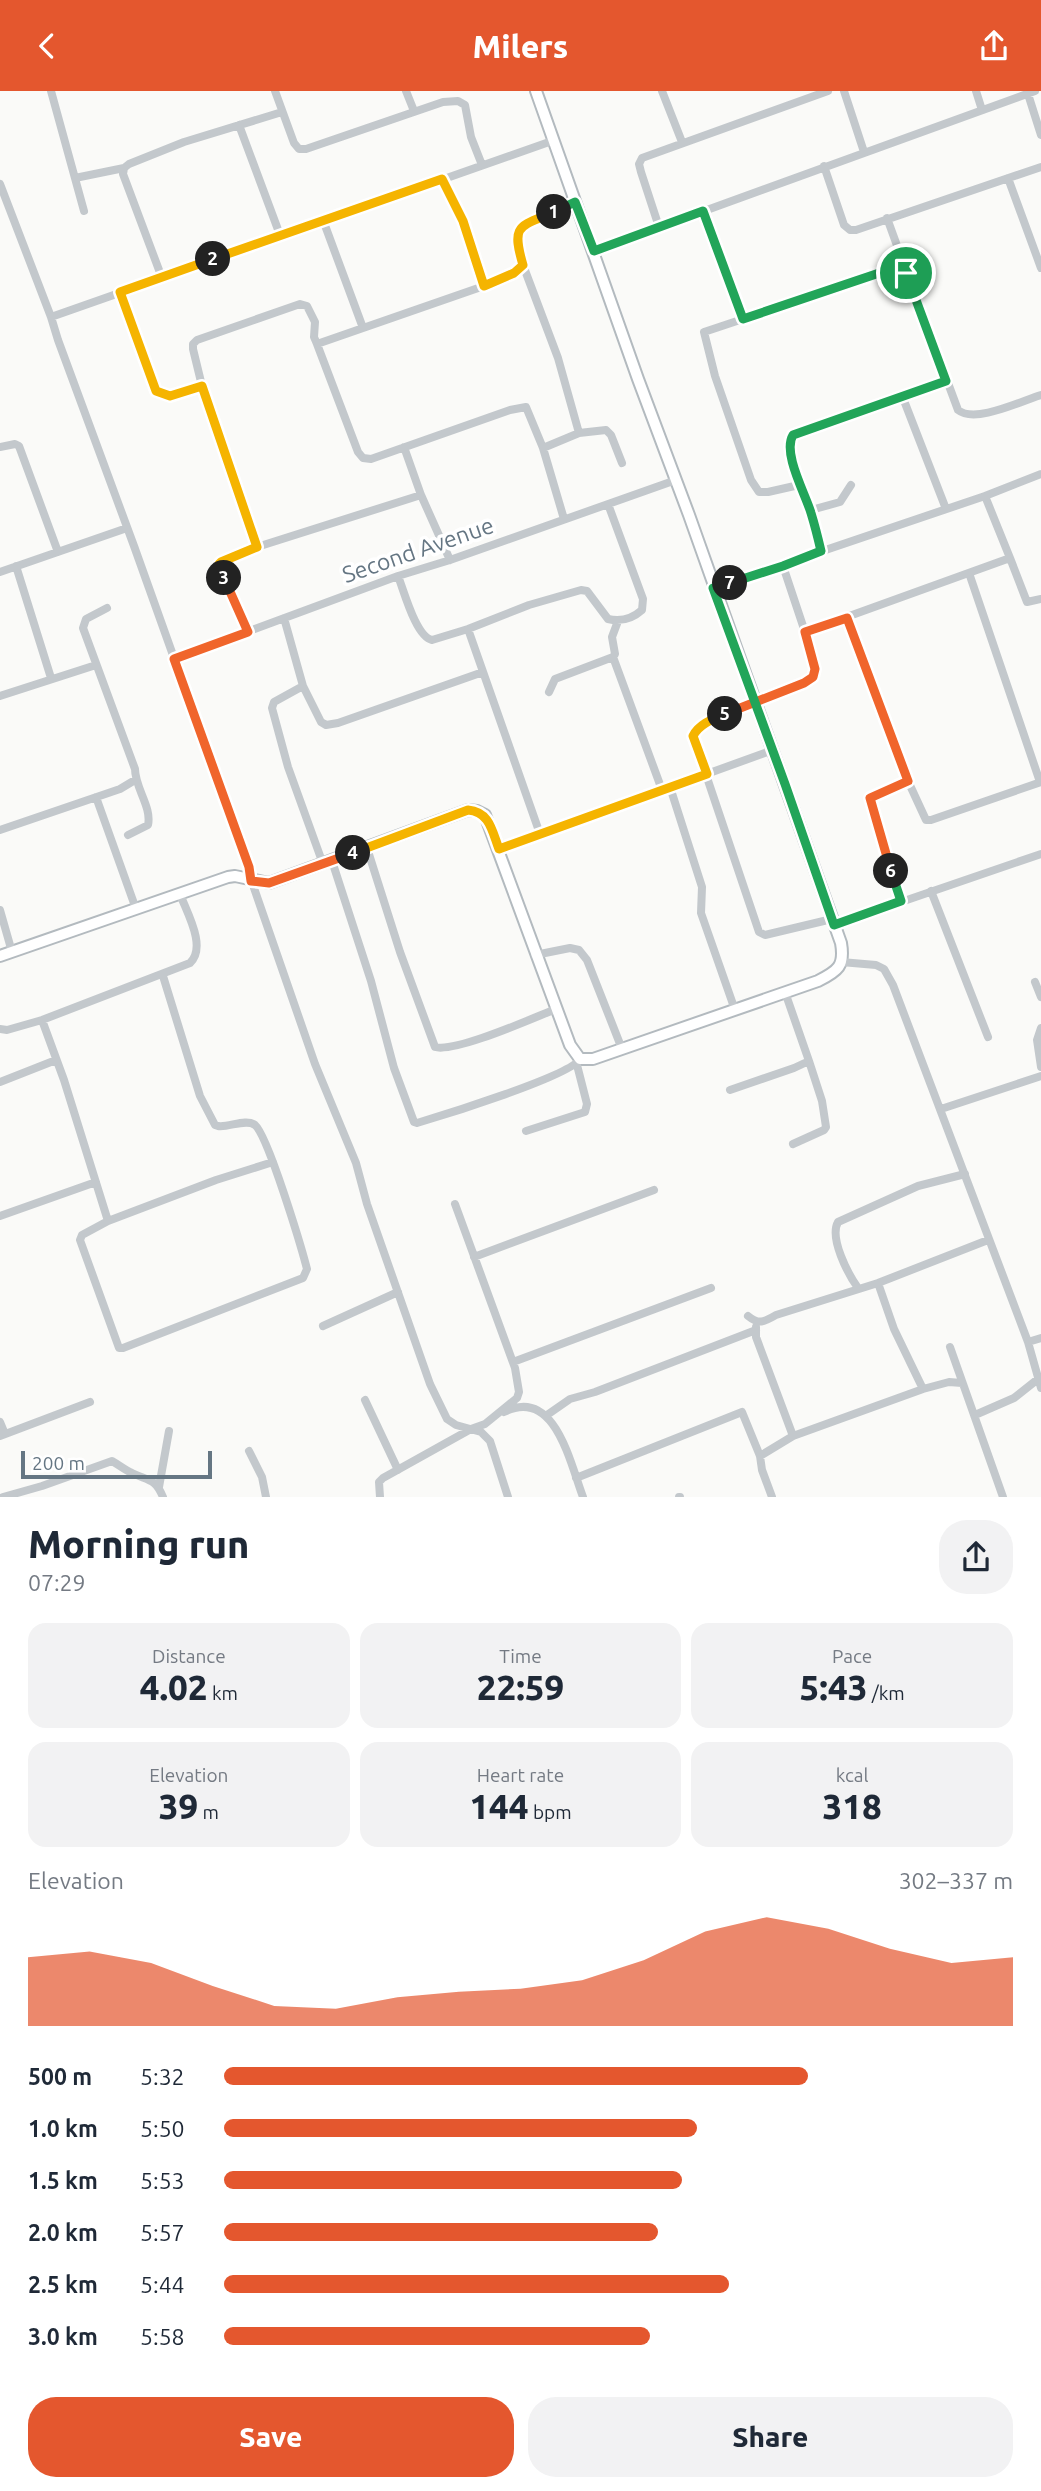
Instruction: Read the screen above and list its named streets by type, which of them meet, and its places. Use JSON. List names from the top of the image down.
{
  "streets": {
    "street": ["Second Avenue"]
  },
  "scale_bar": "200 m",
  "page": {
    "header": "Milers",
    "pins": [
      "1",
      "2",
      "3",
      "7",
      "5",
      "4",
      "6"
    ],
    "scale": "200 m",
    "heading": ["Morning run", "07:29"],
    "stats": [
      ["Distance", "4.02 km"],
      ["Time", "22:59"],
      ["Pace", "5:43 /km"],
      ["Elevation", "39 m"],
      ["Heart rate", "144 bpm"],
      ["kcal", "318"]
    ],
    "chart": ["Elevation", "302–337 m"],
    "list": [
      {
        "name": "500 m",
        "note": "5:32"
      },
      {
        "name": "1.0 km",
        "note": "5:50"
      },
      {
        "name": "1.5 km",
        "note": "5:53"
      },
      {
        "name": "2.0 km",
        "note": "5:57"
      },
      {
        "name": "2.5 km",
        "note": "5:44"
      },
      {
        "name": "3.0 km",
        "note": "5:58"
      }
    ],
    "buttons": ["Save", "Share"]
  }
}
